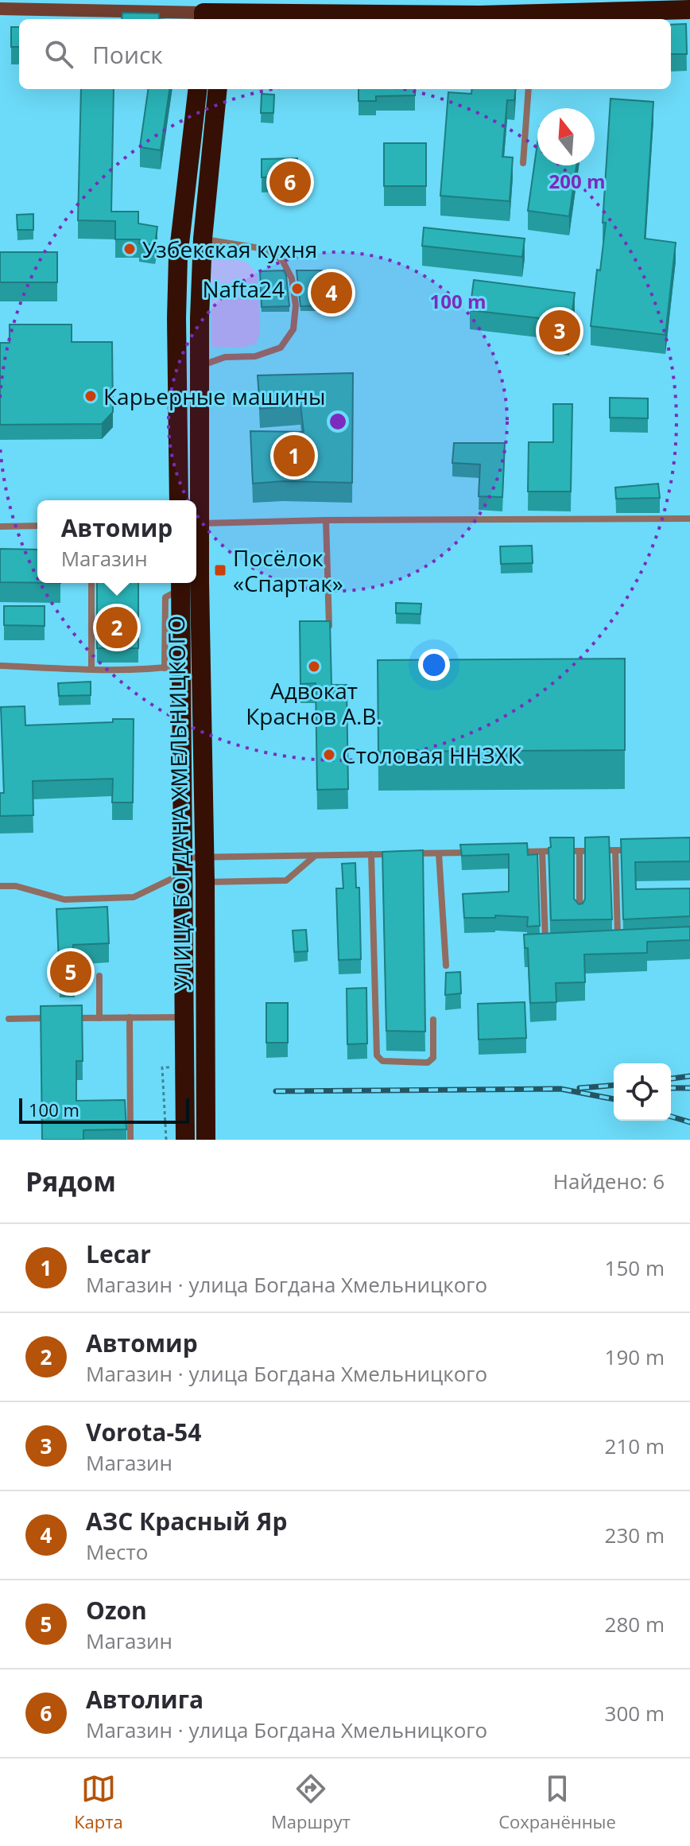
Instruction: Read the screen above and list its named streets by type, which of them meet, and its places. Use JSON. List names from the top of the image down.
{
  "streets": {
    "highway": ["УЛИЦА БОГДАНА ХМЕЛЬНИЦКОГО"]
  },
  "places": {
    "other": [
      "Узбекская кухня",
      "Nafta24",
      "Карьерные машины",
      "Адвокат Краснов А.В.",
      "Столовая ННЗХК"
    ],
    "transit": ["Посёлок «Спартак»"]
  },
  "scale_bar": "100 m",
  "north": "top",
  "page": {
    "search": "Поиск",
    "pins": [
      "6",
      "4",
      "3",
      "1",
      "2",
      "5"
    ],
    "popup": ["Автомир", "Магазин"],
    "scale": "100 m",
    "heading": ["Рядом", "Найдено: 6"],
    "list": [
      {
        "mark": "1",
        "name": "Lecar",
        "note": "Магазин · улица Богдана Хмельницкого",
        "value": "150 m"
      },
      {
        "mark": "2",
        "name": "Автомир",
        "note": "Магазин · улица Богдана Хмельницкого",
        "value": "190 m"
      },
      {
        "mark": "3",
        "name": "Vorota-54",
        "note": "Магазин",
        "value": "210 m"
      },
      {
        "mark": "4",
        "name": "АЗС Красный Яр",
        "note": "Место",
        "value": "230 m"
      },
      {
        "mark": "5",
        "name": "Ozon",
        "note": "Магазин",
        "value": "280 m"
      },
      {
        "mark": "6",
        "name": "Автолига",
        "note": "Магазин · улица Богдана Хмельницкого",
        "value": "300 m"
      }
    ],
    "nav": ["Карта", "Маршрут", "Сохранённые"]
  },
  "rings": ["200 m", "100 m"]
}
